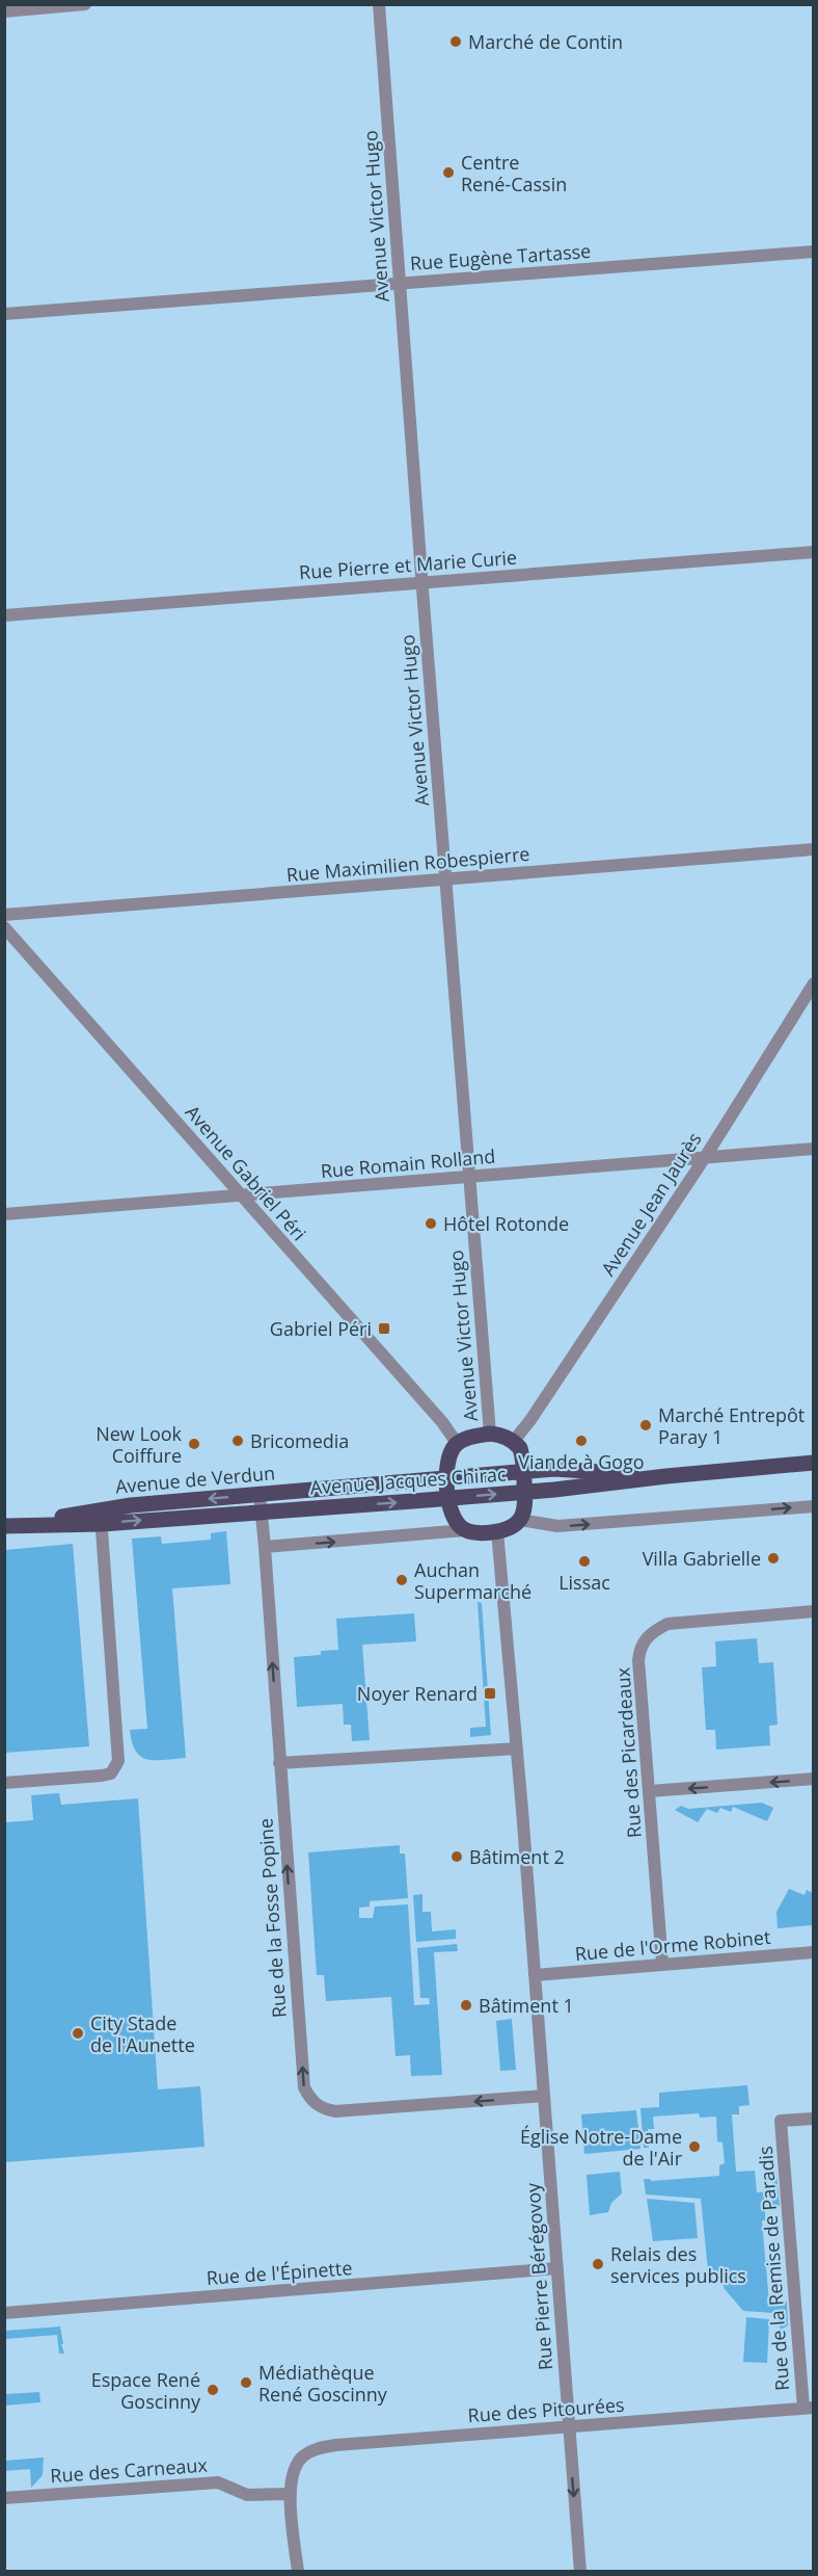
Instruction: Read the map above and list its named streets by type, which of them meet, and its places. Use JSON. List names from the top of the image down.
{
  "streets": {
    "main road": ["Avenue de Verdun", "Avenue Jacques Chirac"],
    "street": [
      "Avenue Victor Hugo",
      "Rue Eugène Tartasse",
      "Rue Pierre et Marie Curie",
      "Rue Maximilien Robespierre",
      "Rue Romain Rolland",
      "Avenue Gabriel Péri",
      "Avenue Jean Jaurès",
      "Rue des Picardeaux",
      "Rue de la Fosse Popine",
      "Rue de l'Orme Robinet",
      "Rue de la Remise de Paradis",
      "Rue de l'Épinette",
      "Rue Pierre Bérégovoy",
      "Rue des Pitourées",
      "Rue des Carneaux"
    ]
  },
  "crossings": [
    ["Avenue Victor Hugo", "Rue Eugène Tartasse"],
    ["Avenue Victor Hugo", "Rue Pierre et Marie Curie"],
    ["Avenue Victor Hugo", "Rue Maximilien Robespierre"],
    ["Avenue Victor Hugo", "Rue Romain Rolland"],
    ["Rue Romain Rolland", "Avenue Gabriel Péri"],
    ["Rue Romain Rolland", "Avenue Jean Jaurès"],
    ["Avenue de Verdun", "Avenue Jacques Chirac"],
    ["Avenue de Verdun", "Rue de la Fosse Popine"],
    ["Avenue Jacques Chirac", "Rue de la Fosse Popine"],
    ["Rue des Picardeaux", "Rue de l'Orme Robinet"],
    ["Rue de la Fosse Popine", "Rue Pierre Bérégovoy"],
    ["Rue de l'Orme Robinet", "Rue Pierre Bérégovoy"],
    ["Rue de la Remise de Paradis", "Rue des Pitourées"],
    ["Rue de l'Épinette", "Rue Pierre Bérégovoy"],
    ["Rue Pierre Bérégovoy", "Rue des Pitourées"],
    ["Rue des Pitourées", "Rue des Carneaux"]
  ],
  "one_way": ["Avenue Jacques Chirac"],
  "places": {
    "other": [
      "Marché de Contin",
      "Centre René-Cassin",
      "Hôtel Rotonde",
      "Marché Entrepôt Paray 1",
      "Bricomedia",
      "Viande à Gogo",
      "New Look Coiffure",
      "Villa Gabrielle",
      "Lissac",
      "Auchan Supermarché",
      "Bâtiment 2",
      "Bâtiment 1",
      "City Stade de l'Aunette",
      "Église Notre-Dame de l'Air",
      "Relais des services publics",
      "Médiathèque René Goscinny",
      "Espace René Goscinny"
    ],
    "transit": ["Gabriel Péri", "Noyer Renard"]
  }
}
